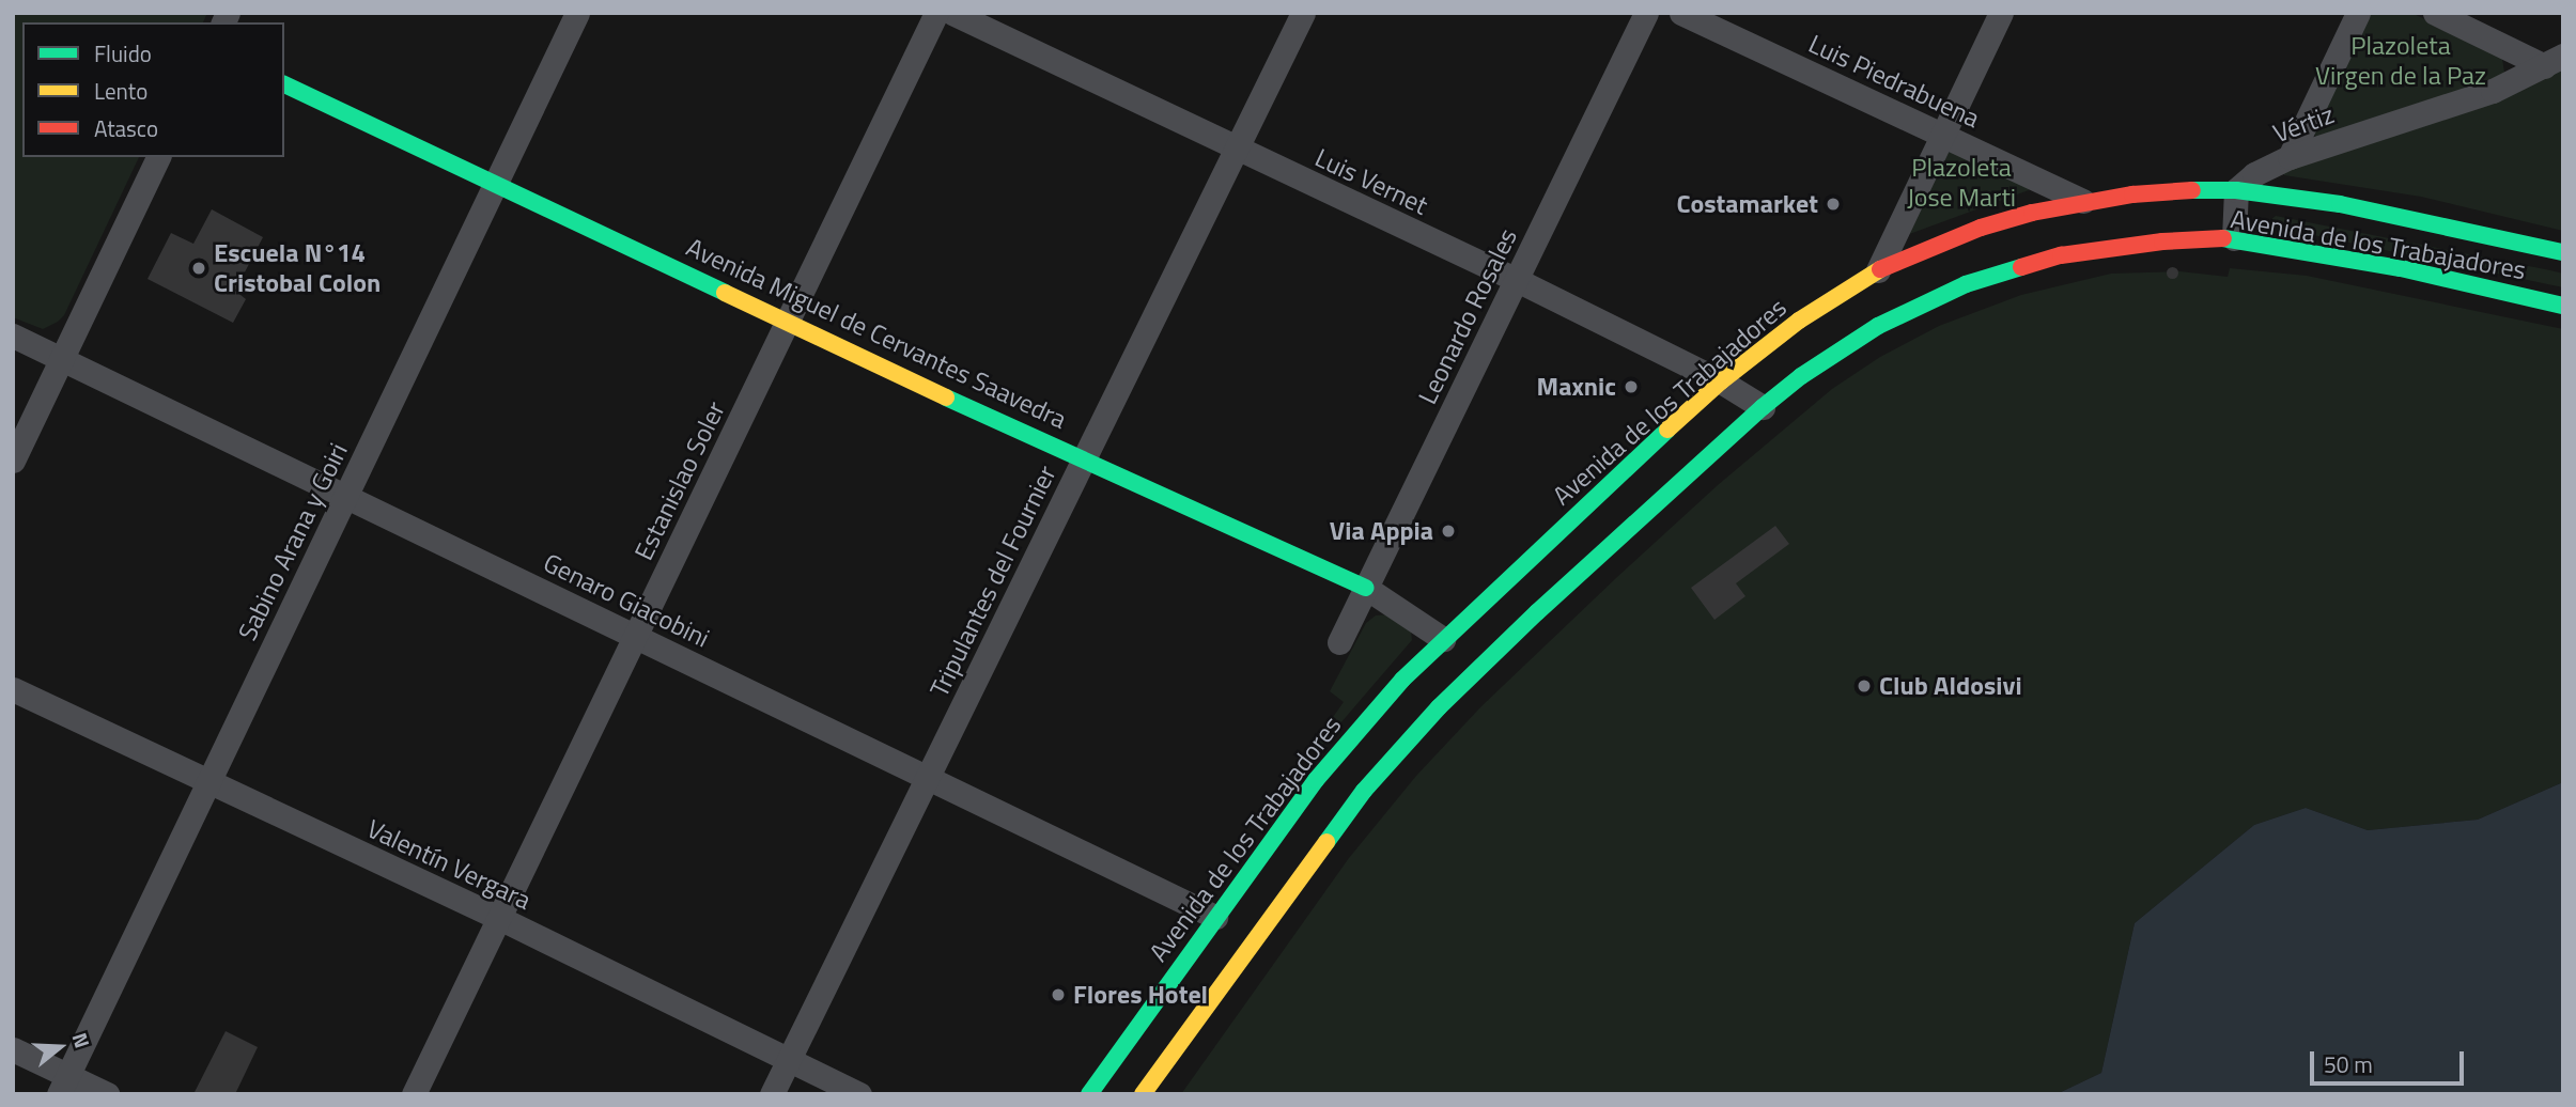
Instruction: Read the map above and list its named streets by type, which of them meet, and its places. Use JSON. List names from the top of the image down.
{
  "streets": {
    "main road": ["Avenida de los Trabajadores", "Avenida Miguel de Cervantes Saavedra"],
    "street": [
      "Luis Piedrabuena",
      "Vértiz",
      "Luis Vernet",
      "Leonardo Rosales",
      "Estanislao Soler",
      "Sabino Arana y Goiri",
      "Tripulantes del Fournier",
      "Genaro Giacobini",
      "Valentín Vergara"
    ]
  },
  "crossings": [
    ["Luis Piedrabuena", "Avenida de los Trabajadores"],
    ["Vértiz", "Avenida de los Trabajadores"],
    ["Luis Vernet", "Avenida de los Trabajadores"],
    ["Luis Vernet", "Leonardo Rosales"],
    ["Luis Vernet", "Tripulantes del Fournier"],
    ["Avenida de los Trabajadores", "Avenida Miguel de Cervantes Saavedra"],
    ["Avenida de los Trabajadores", "Genaro Giacobini"],
    ["Leonardo Rosales", "Avenida Miguel de Cervantes Saavedra"],
    ["Avenida Miguel de Cervantes Saavedra", "Estanislao Soler"],
    ["Avenida Miguel de Cervantes Saavedra", "Sabino Arana y Goiri"],
    ["Avenida Miguel de Cervantes Saavedra", "Tripulantes del Fournier"],
    ["Estanislao Soler", "Genaro Giacobini"],
    ["Estanislao Soler", "Valentín Vergara"],
    ["Sabino Arana y Goiri", "Genaro Giacobini"],
    ["Sabino Arana y Goiri", "Valentín Vergara"],
    ["Tripulantes del Fournier", "Genaro Giacobini"],
    ["Tripulantes del Fournier", "Valentín Vergara"]
  ],
  "parks": ["Plazoleta Virgen de la Paz", "Plazoleta Jose Marti"],
  "places": [
    "Costamarket",
    "Escuela N°14 Cristobal Colon",
    "Maxnic",
    "Via Appia",
    "Club Aldosivi",
    "Flores Hotel"
  ],
  "legend": ["Fluido", "Lento", "Atasco"],
  "scale_bar": "50 m",
  "north": "right"
}
